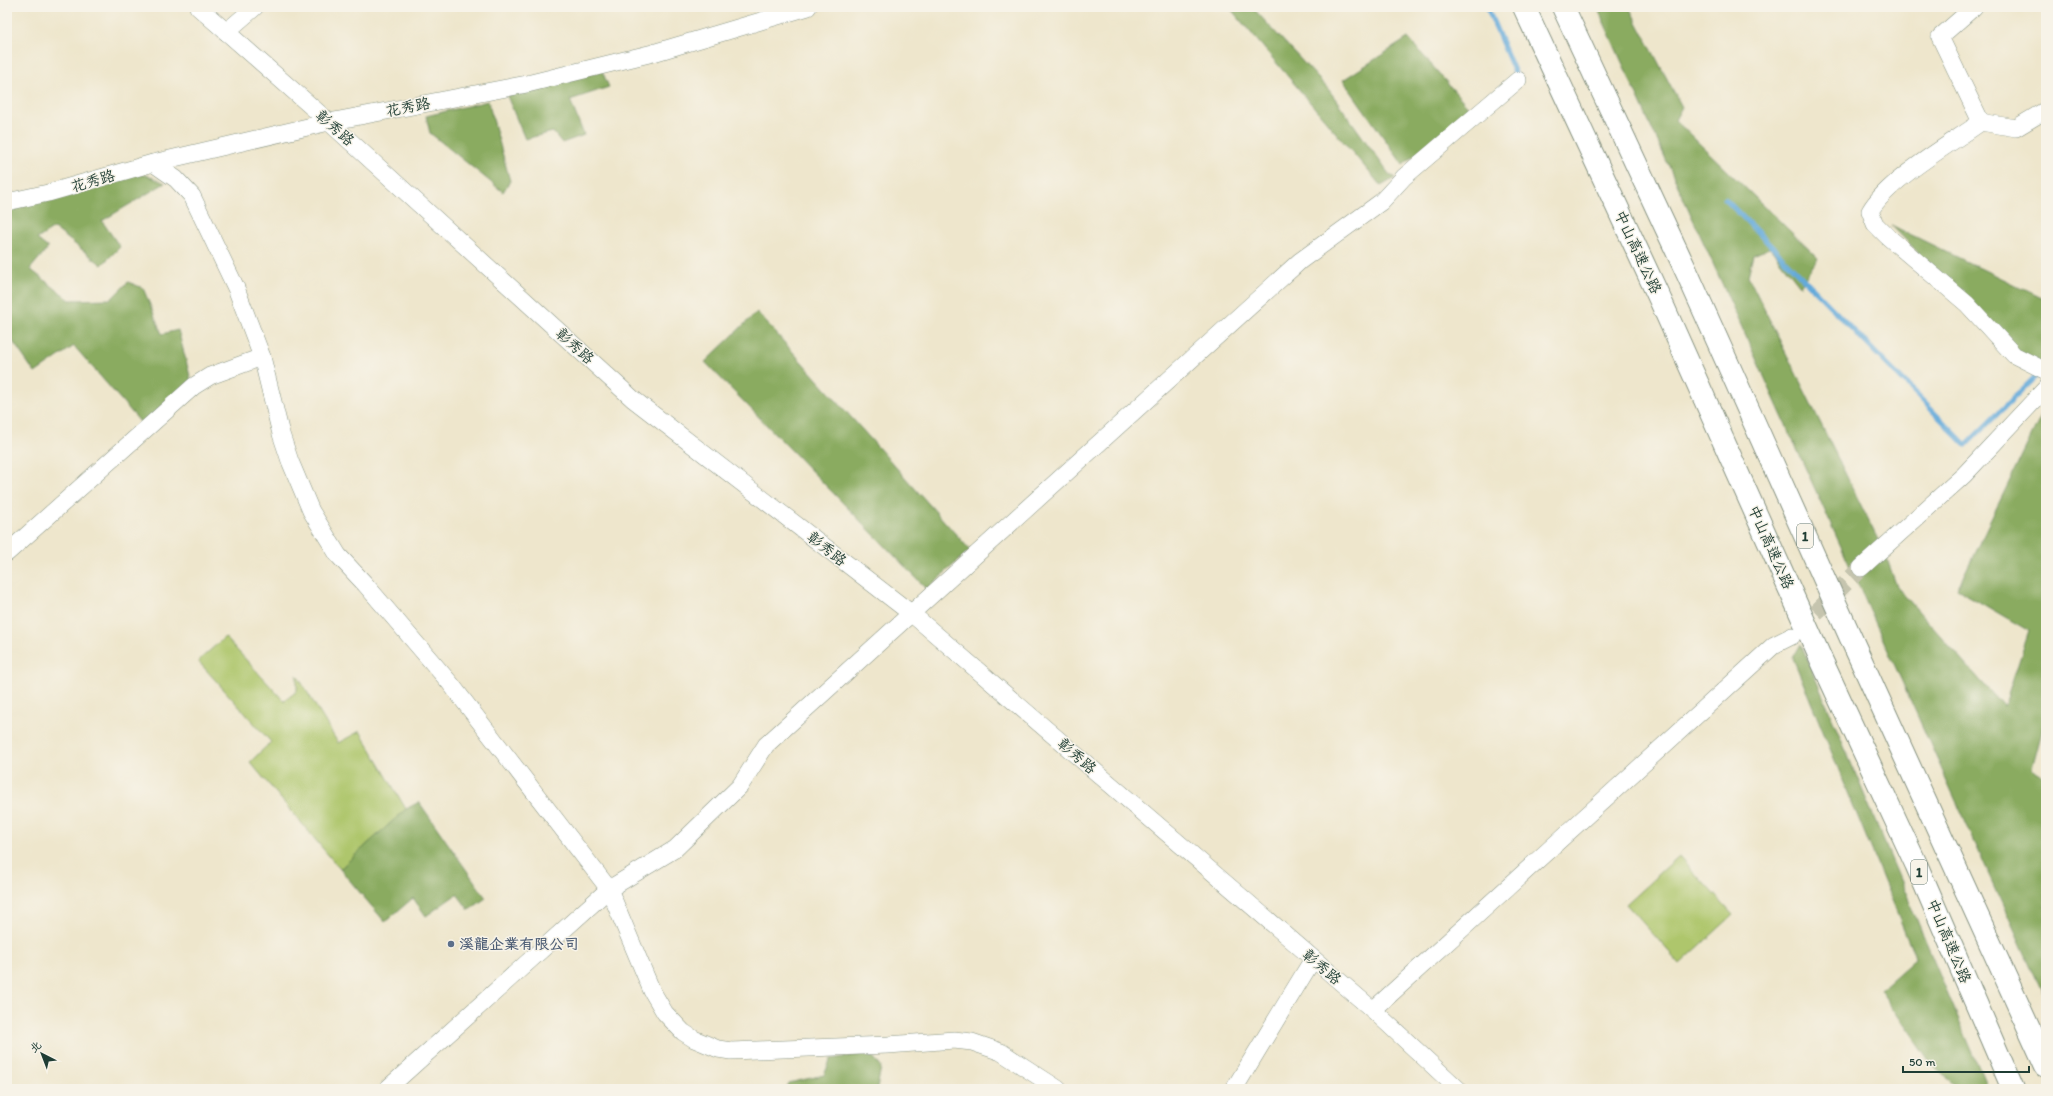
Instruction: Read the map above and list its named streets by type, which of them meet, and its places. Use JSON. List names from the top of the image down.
{
  "streets": {
    "highway": ["中山高速公路", "1"],
    "street": ["花秀路", "彰秀路"]
  },
  "crossings": [
    ["花秀路", "彰秀路"]
  ],
  "places": ["溪龍企業有限公司"],
  "scale_bar": "50 m",
  "north": "top left"
}
